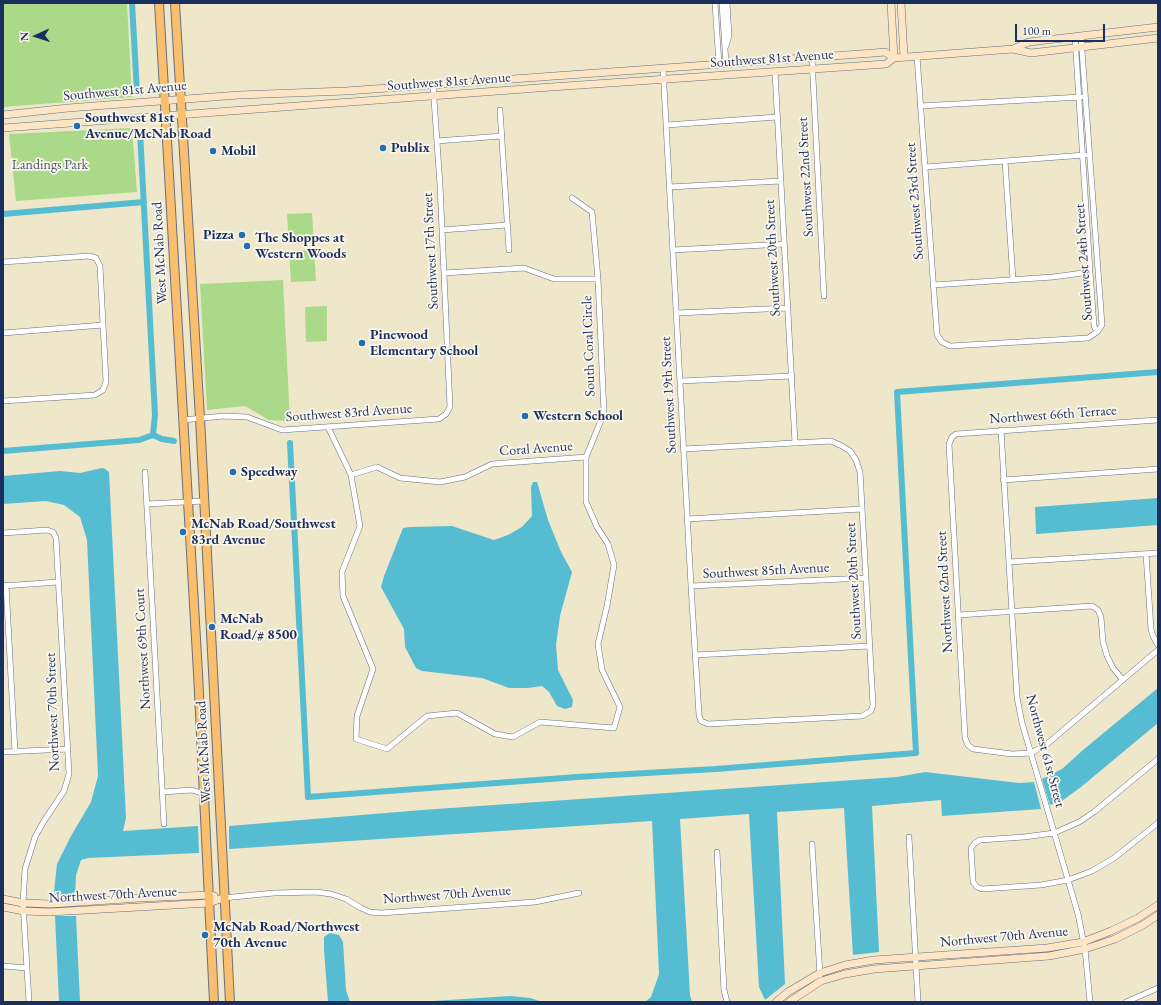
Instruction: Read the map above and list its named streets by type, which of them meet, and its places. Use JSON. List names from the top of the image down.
{
  "streets": {
    "main road": ["West McNab Road"],
    "street": [
      "Southwest 81st Avenue",
      "Southwest 22nd Street",
      "Southwest 23rd Street",
      "Southwest 17th Street",
      "Southwest 20th Street",
      "Southwest 24th Street",
      "South Coral Circle",
      "Southwest 19th Street",
      "Southwest 83rd Avenue",
      "Northwest 66th Terrace",
      "Coral Avenue",
      "Southwest 85th Avenue",
      "Northwest 62nd Street",
      "Northwest 69th Court",
      "Northwest 70th Street",
      "Northwest 61st Street",
      "Northwest 70th Avenue"
    ]
  },
  "crossings": [
    ["Southwest 81st Avenue", "Southwest 22nd Street"],
    ["Southwest 81st Avenue", "Southwest 23rd Street"],
    ["Southwest 81st Avenue", "Southwest 17th Street"],
    ["Southwest 81st Avenue", "West McNab Road"],
    ["Southwest 81st Avenue", "Southwest 20th Street"],
    ["Southwest 81st Avenue", "Southwest 19th Street"],
    ["Southwest 23rd Street", "Southwest 24th Street"],
    ["Southwest 17th Street", "Southwest 83rd Avenue"],
    ["West McNab Road", "Southwest 83rd Avenue"],
    ["West McNab Road", "Northwest 70th Avenue"],
    ["Southwest 20th Street", "Southwest 19th Street"],
    ["Southwest 20th Street", "Southwest 85th Avenue"],
    ["South Coral Circle", "Coral Avenue"],
    ["Southwest 19th Street", "Southwest 85th Avenue"],
    ["Northwest 66th Terrace", "Northwest 62nd Street"],
    ["Northwest 66th Terrace", "Northwest 61st Street"],
    ["Northwest 62nd Street", "Northwest 61st Street"],
    ["Northwest 70th Street", "Northwest 70th Avenue"],
    ["Northwest 61st Street", "Northwest 70th Avenue"]
  ],
  "parks": ["Landings Park"],
  "places": [
    "Southwest 81st Avenue/McNab Road",
    "Publix",
    "Mobil",
    "Pizza",
    "The Shoppes at Western Woods",
    "Pinewood Elementary School",
    "Western School",
    "Speedway",
    "McNab Road/Southwest 83rd Avenue",
    "McNab Road/# 8500",
    "McNab Road/Northwest 70th Avenue"
  ],
  "scale_bar": "100 m",
  "north": "left"
}
